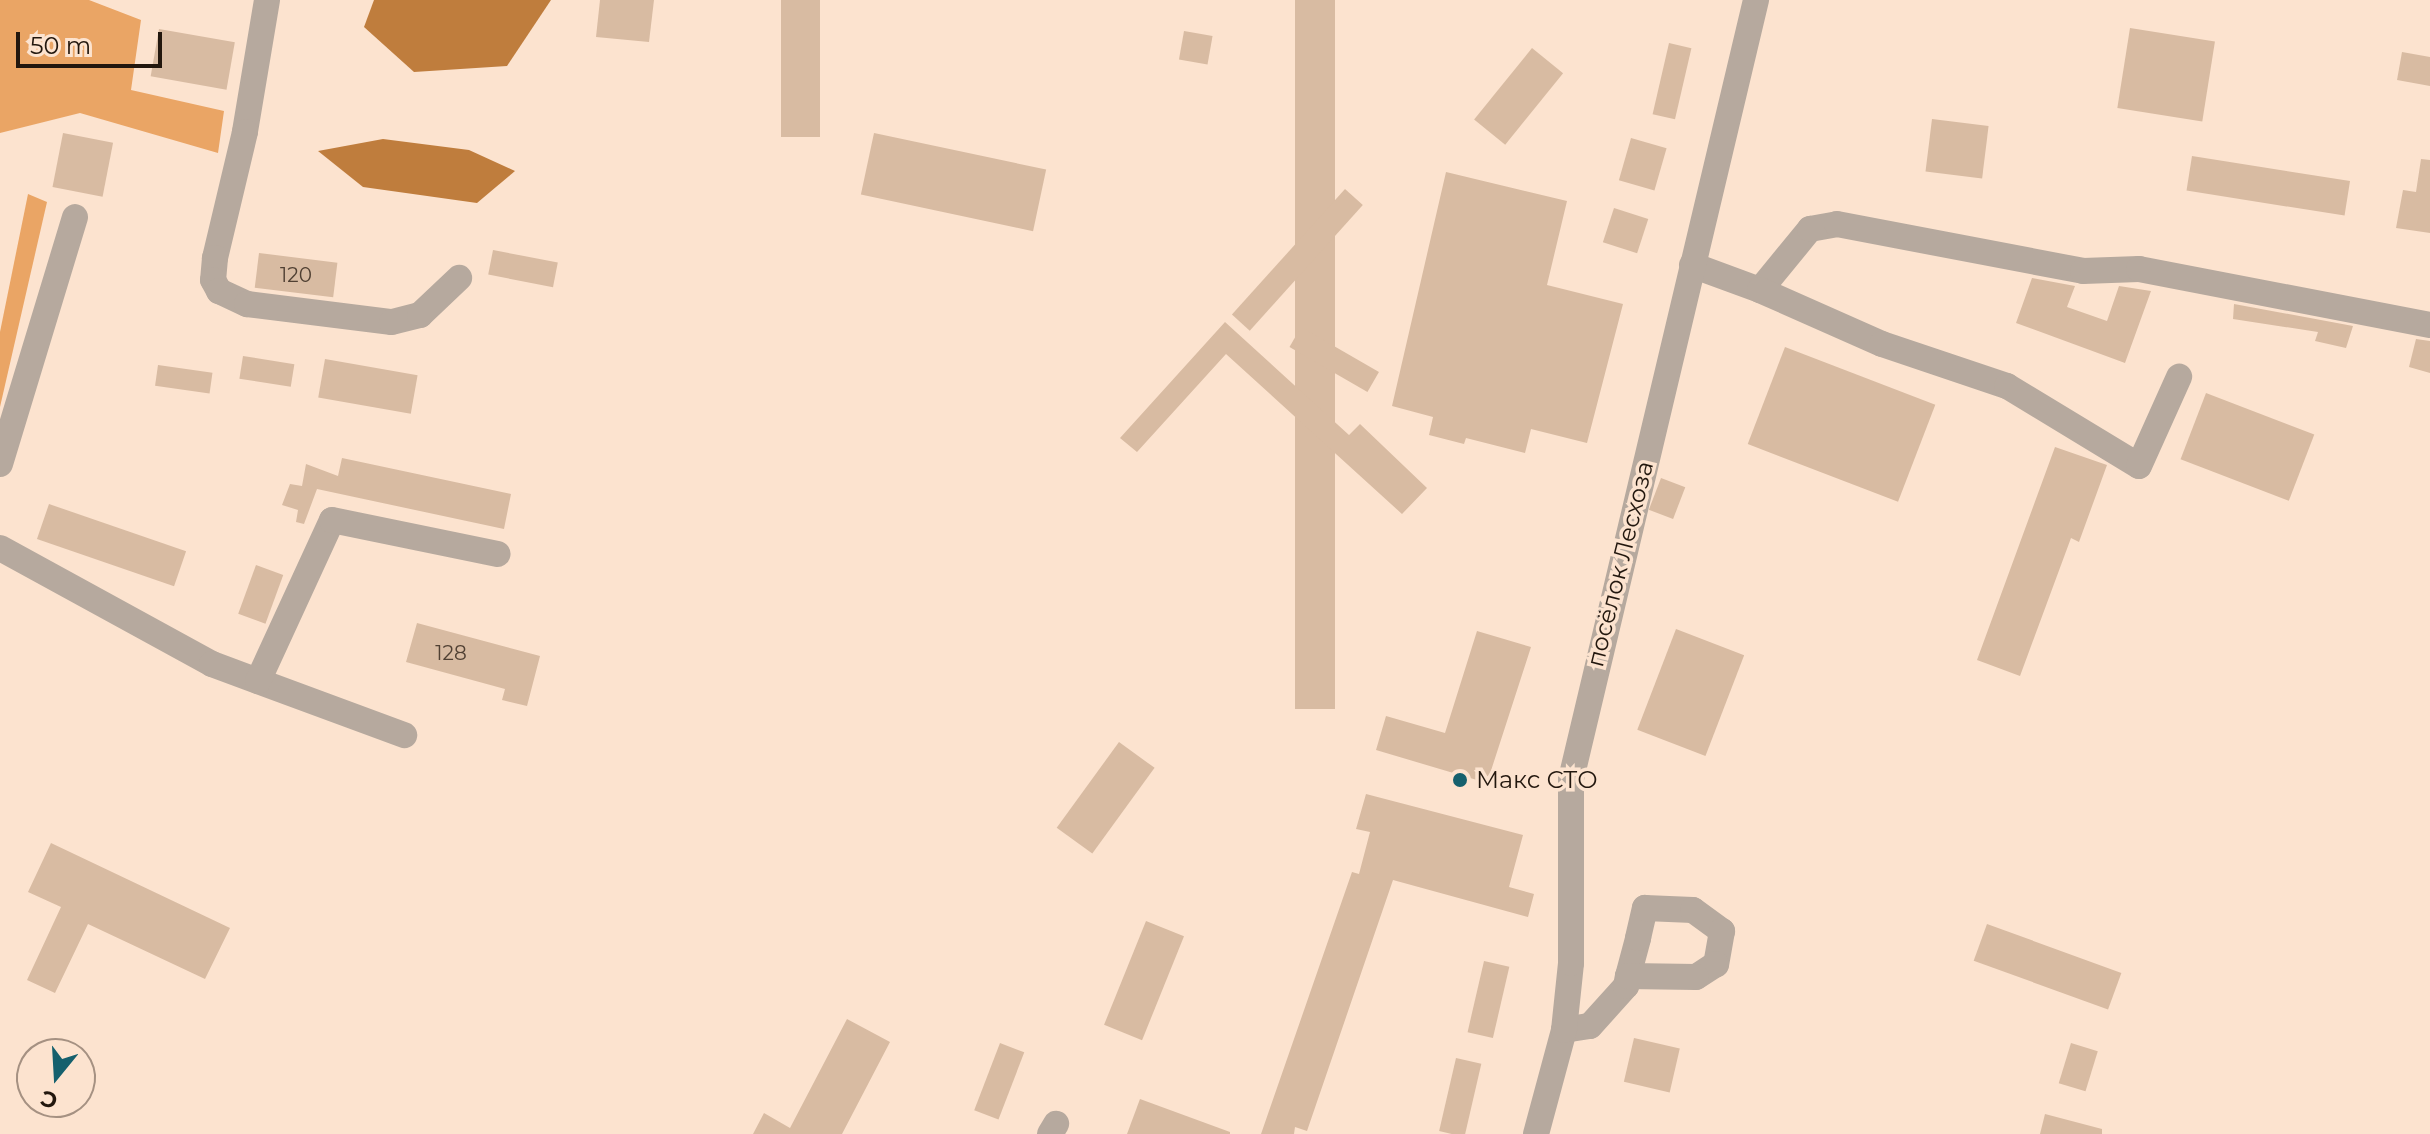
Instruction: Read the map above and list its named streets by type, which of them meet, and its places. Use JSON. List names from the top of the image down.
{
  "streets": {
    "street": ["посёлок Лесхоза"]
  },
  "places": ["Макс СТО"],
  "house_numbers": ["120", "128"],
  "scale_bar": "50 m",
  "north": "bottom"
}
